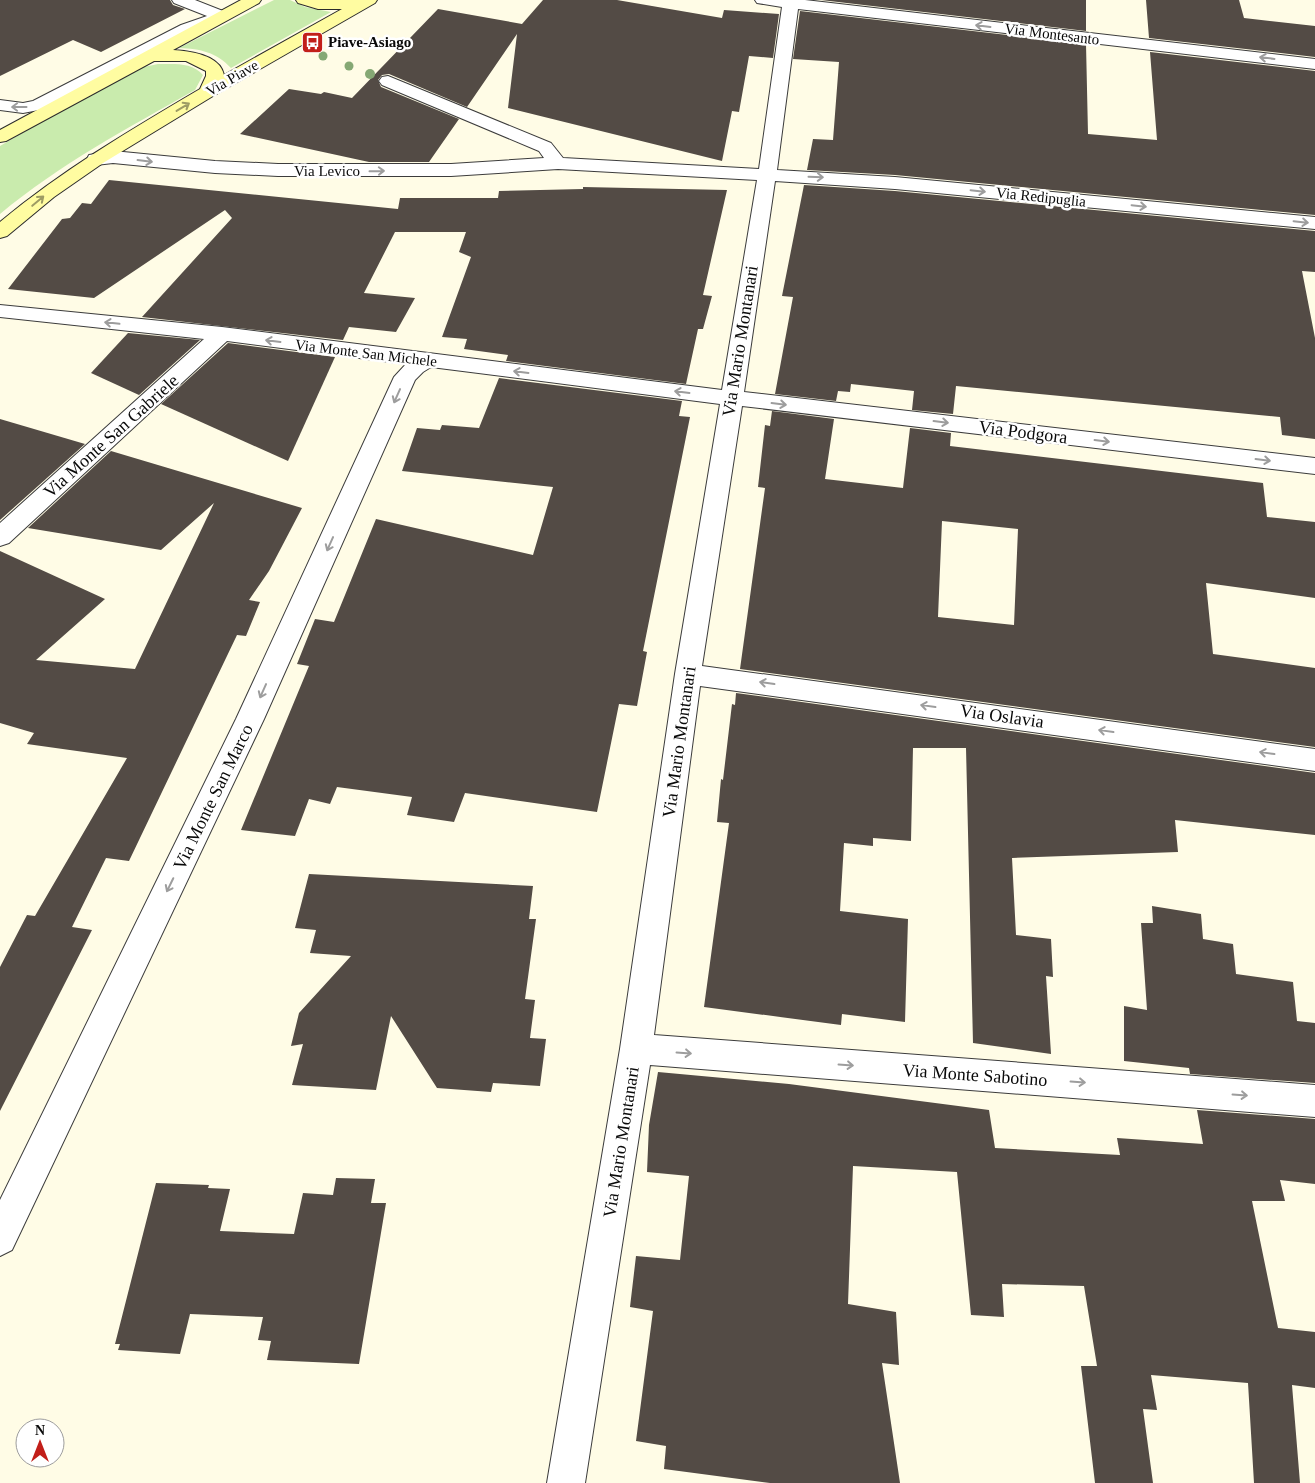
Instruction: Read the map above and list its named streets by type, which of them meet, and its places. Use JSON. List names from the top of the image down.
{
  "streets": {
    "street": [
      "Via Montesanto",
      "Via Piave",
      "Via Levico",
      "Via Redipuglia",
      "Via Mario Montanari",
      "Via Monte San Michele",
      "Via Podgora",
      "Via Monte San Gabriele",
      "Via Oslavia",
      "Via Monte San Marco",
      "Via Monte Sabotino"
    ]
  },
  "crossings": [
    ["Via Montesanto", "Via Mario Montanari"],
    ["Via Piave", "Via Levico"],
    ["Via Levico", "Via Redipuglia"],
    ["Via Levico", "Via Mario Montanari"],
    ["Via Redipuglia", "Via Mario Montanari"],
    ["Via Mario Montanari", "Via Monte San Michele"],
    ["Via Mario Montanari", "Via Podgora"],
    ["Via Mario Montanari", "Via Oslavia"],
    ["Via Mario Montanari", "Via Monte Sabotino"],
    ["Via Monte San Michele", "Via Podgora"],
    ["Via Monte San Michele", "Via Monte San Gabriele"],
    ["Via Monte San Michele", "Via Monte San Marco"]
  ],
  "one_way": [
    "Via Montesanto",
    "Via Redipuglia",
    "Via Monte San Michele",
    "Via Podgora",
    "Via Oslavia",
    "Via Monte San Marco",
    "Via Monte Sabotino"
  ],
  "places": {
    "bus stop": ["Piave-Asiago"]
  },
  "north": "top"
}
